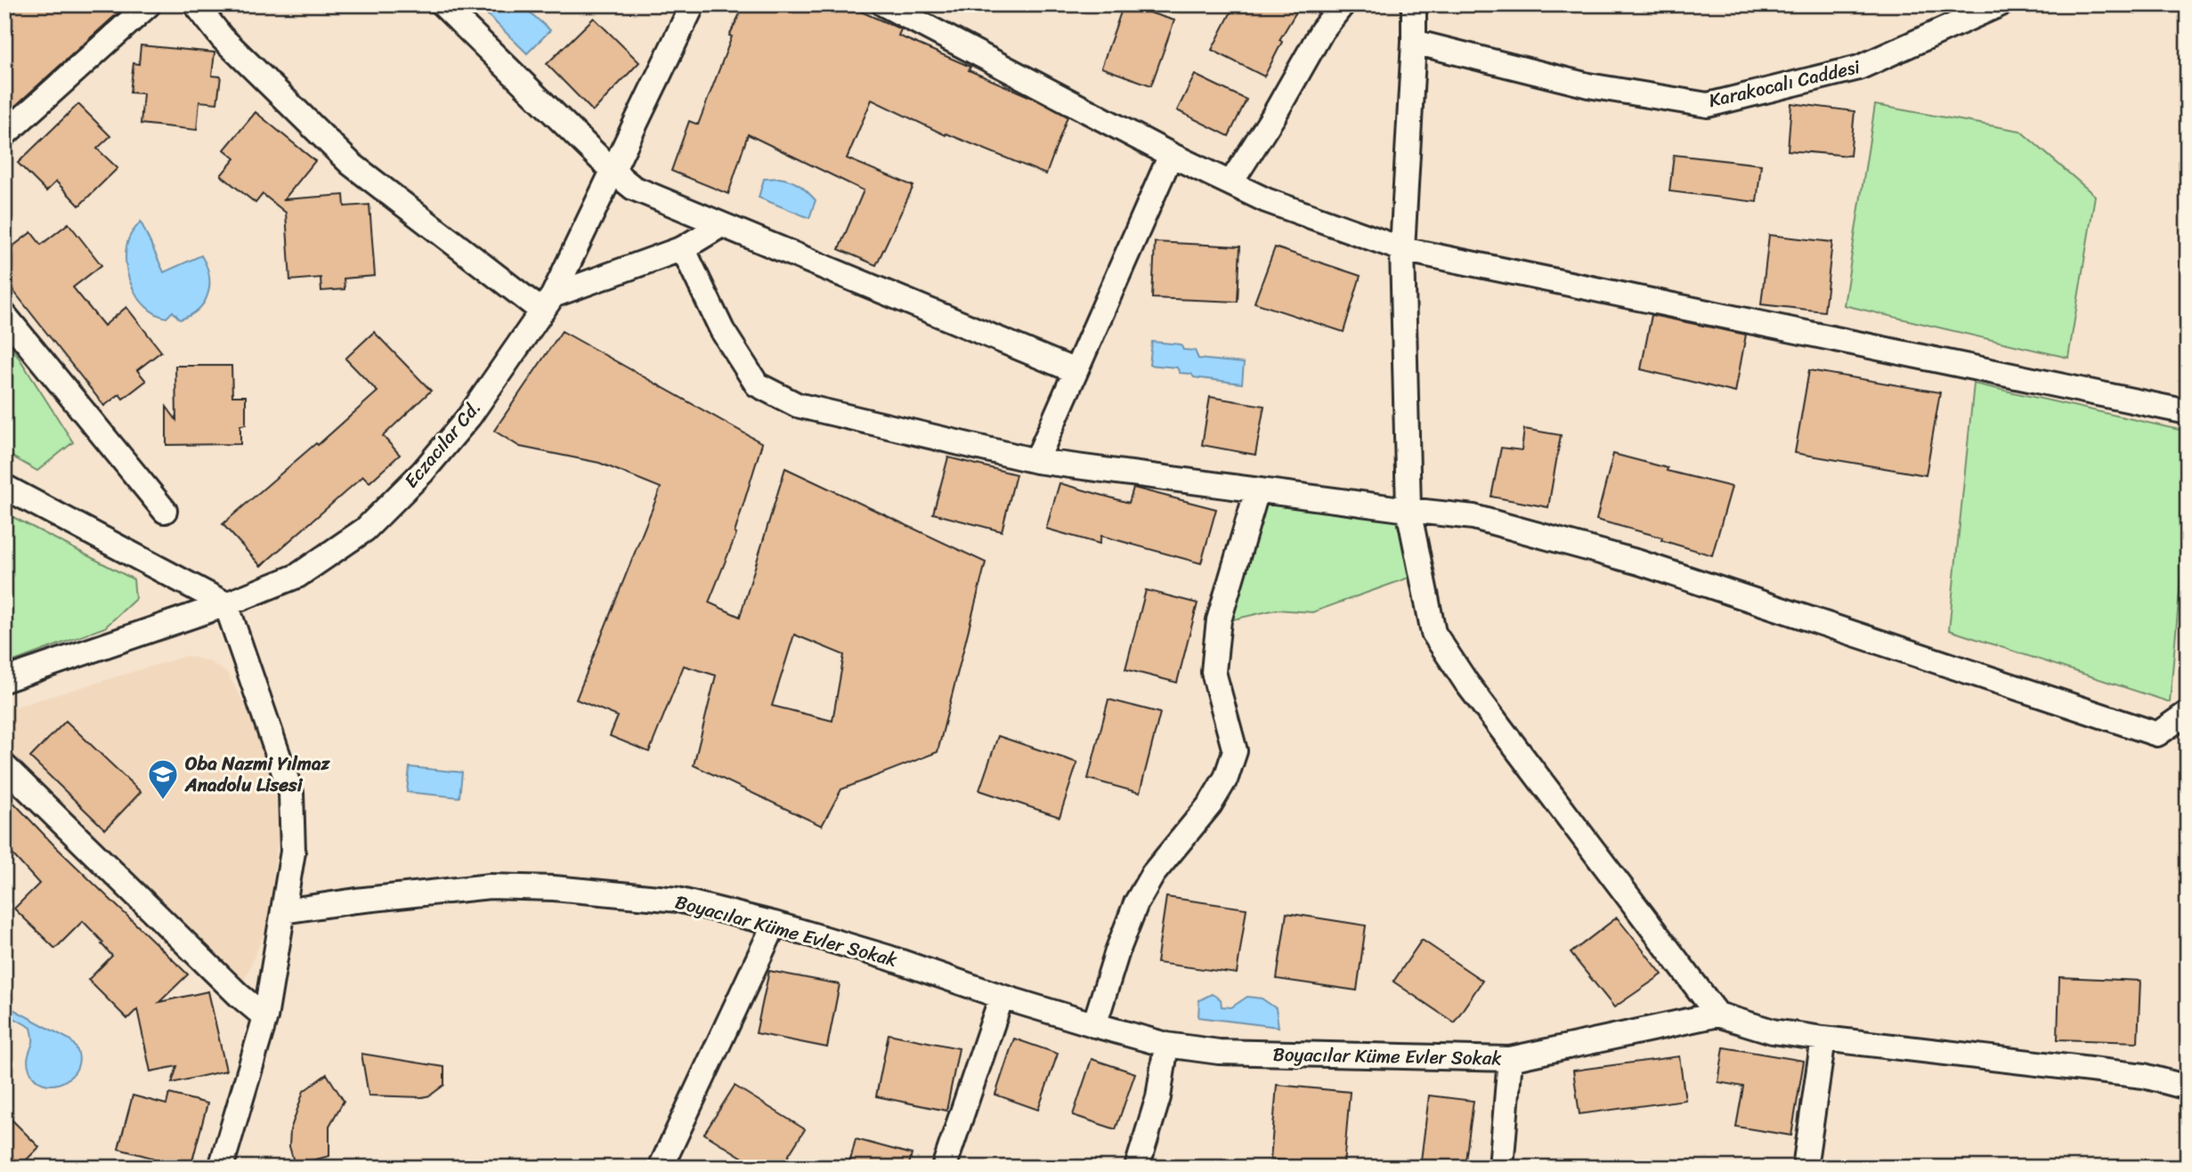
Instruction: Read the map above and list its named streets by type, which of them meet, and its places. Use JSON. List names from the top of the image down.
{
  "streets": {
    "street": ["Karakocalı Caddesi", "Eczacılar Cd.", "Boyacılar Küme Evler Sokak"]
  },
  "places": {
    "school or university": ["Oba Nazmi Yılmaz Anadolu Lisesi"]
  }
}
